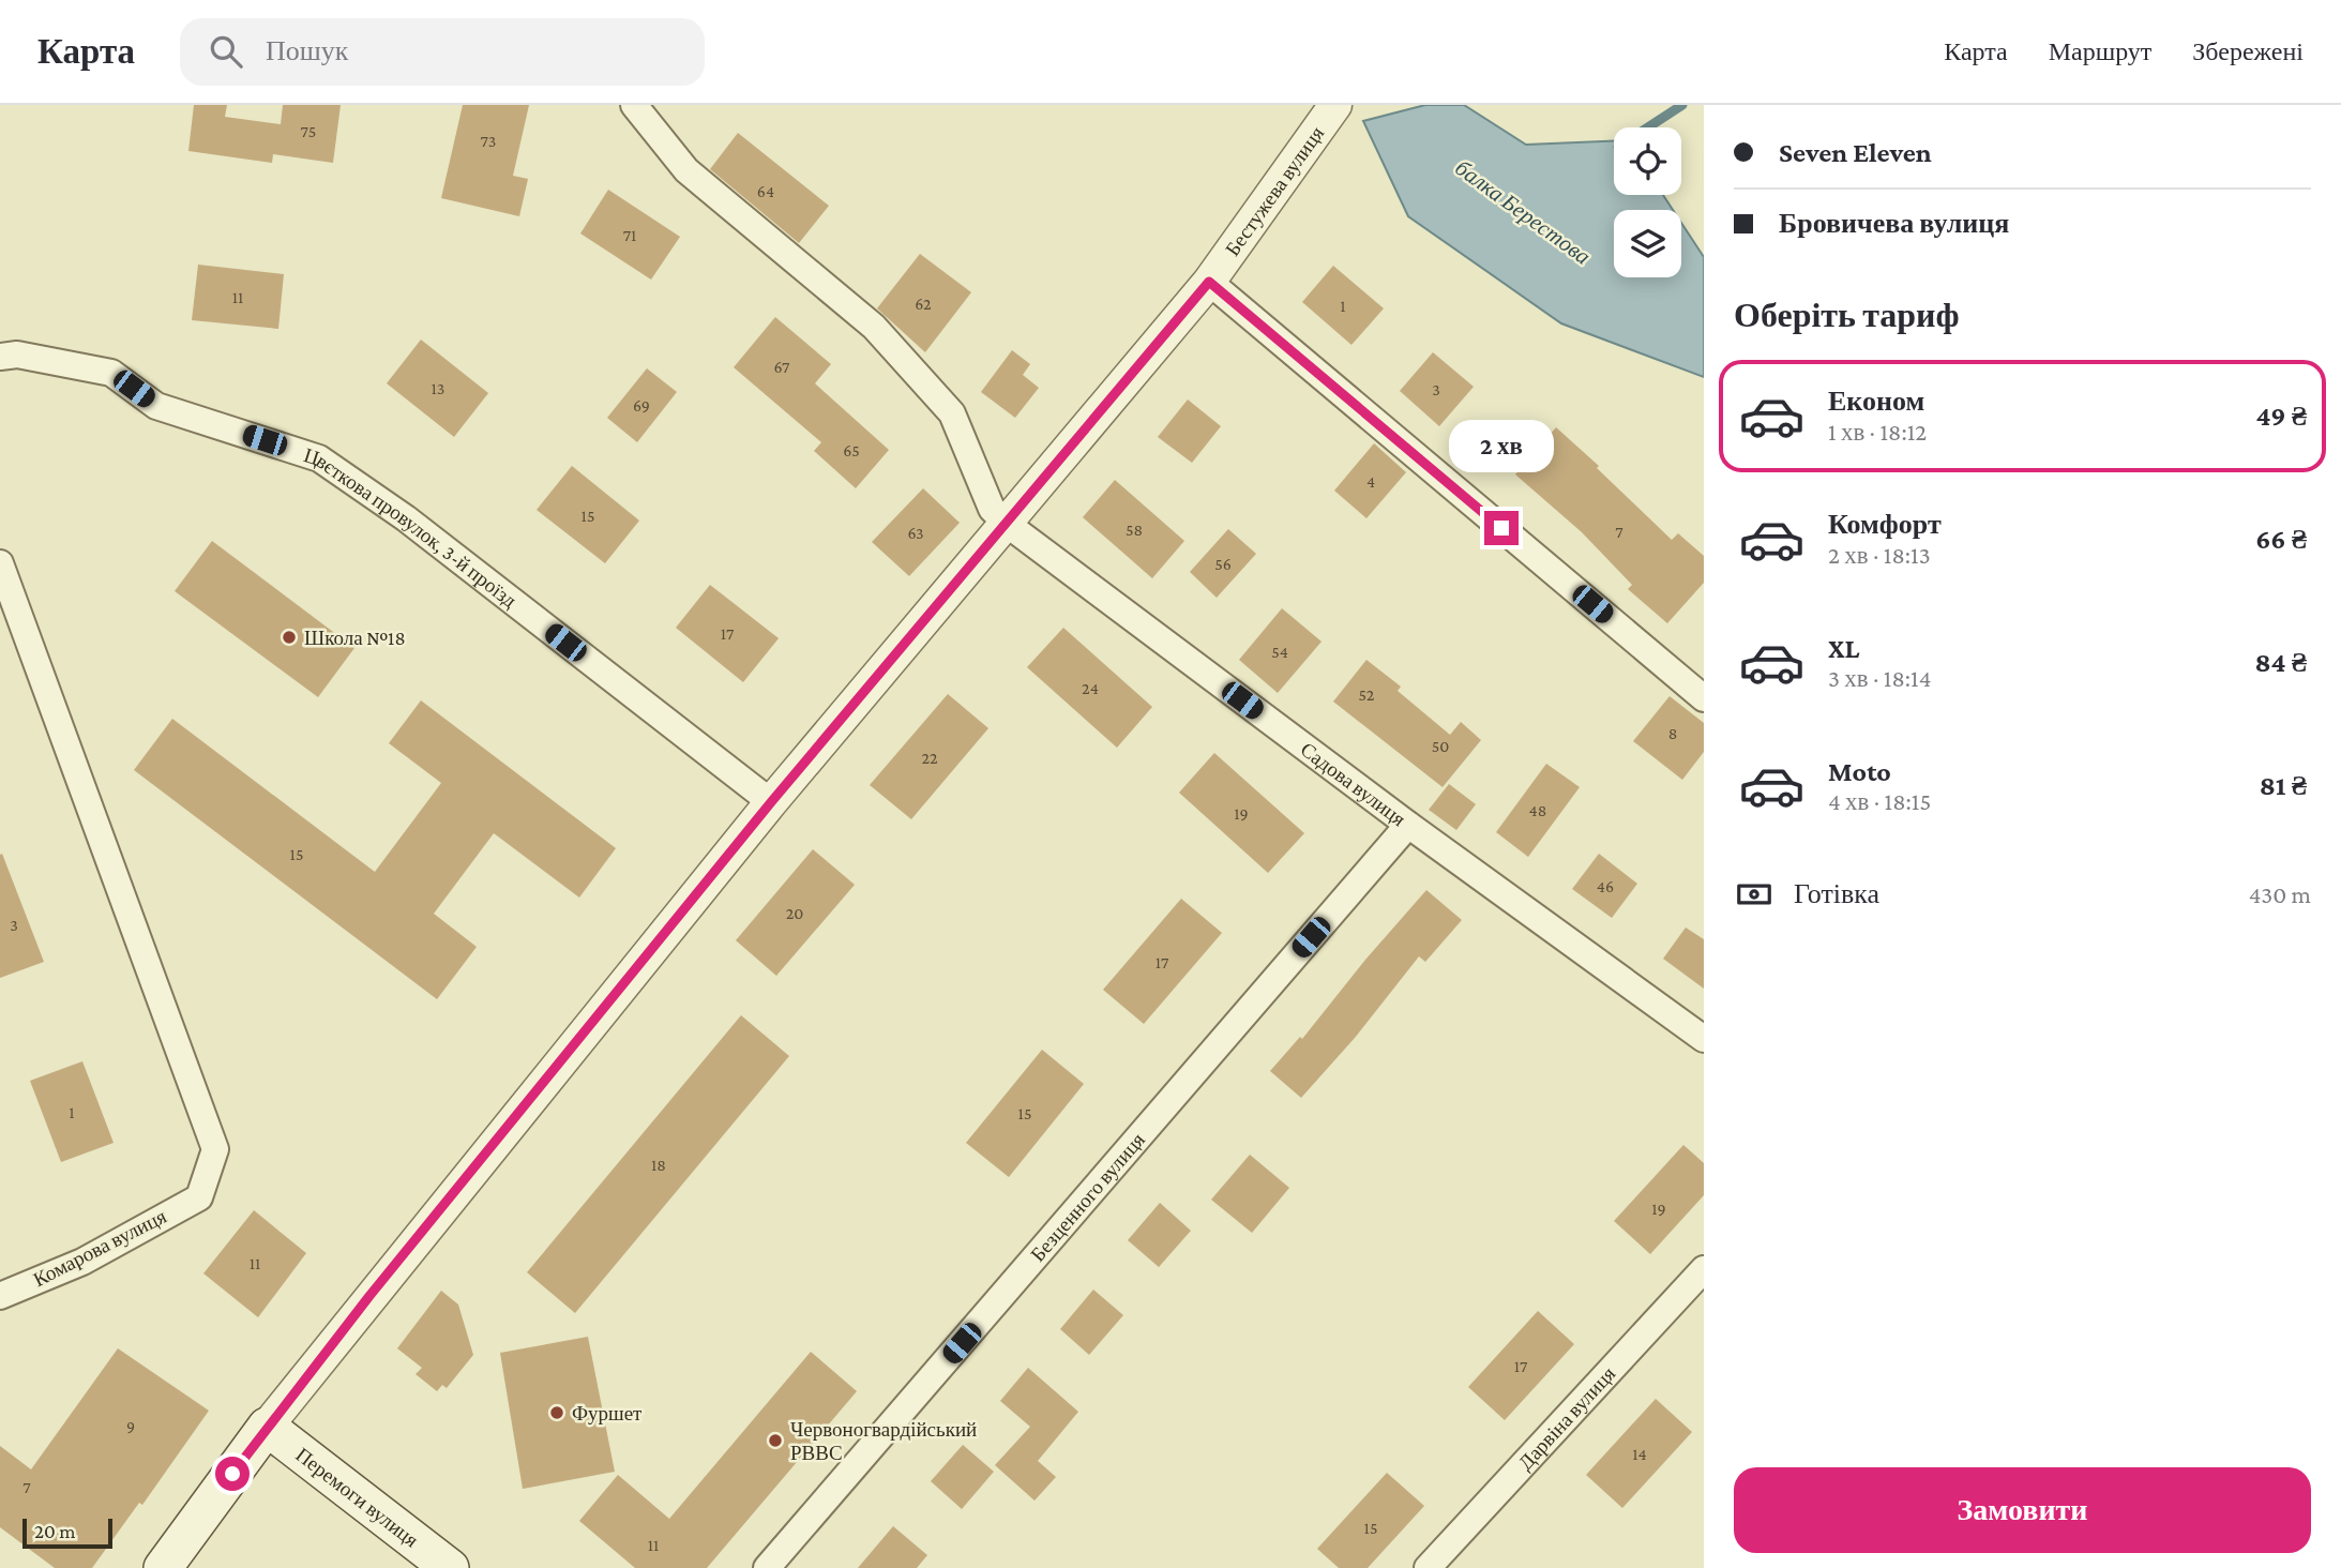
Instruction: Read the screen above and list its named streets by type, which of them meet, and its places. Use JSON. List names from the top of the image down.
{
  "streets": {
    "main road": ["Бестужева вулиця", "Перемоги вулиця"],
    "street": [
      "Цвєткова провулок, 3-й проїзд",
      "Садова вулиця",
      "Безценного вулиця",
      "Комарова вулиця",
      "Дарвіна вулиця"
    ]
  },
  "crossings": [
    ["Бестужева вулиця", "Цвєткова провулок, 3-й проїзд"],
    ["Бестужева вулиця", "Садова вулиця"],
    ["Бестужева вулиця", "Перемоги вулиця"],
    ["Садова вулиця", "Безценного вулиця"]
  ],
  "water": ["балка Берестова"],
  "places": ["Школа №18", "Фуршет", "Червоногвардійський РВВС"],
  "house_numbers": [
    "75",
    "73",
    "64",
    "71",
    "11",
    "62",
    "1",
    "67",
    "13",
    "3",
    "69",
    "65",
    "4",
    "15",
    "58",
    "7",
    "63",
    "56",
    "17",
    "54",
    "24",
    "52",
    "8",
    "50",
    "22",
    "48",
    "19",
    "15",
    "46",
    "20",
    "3",
    "17",
    "1",
    "15",
    "18",
    "19",
    "11",
    "17",
    "9",
    "14",
    "7",
    "15",
    "11"
  ],
  "scale_bar": "20 m",
  "page": {
    "header": "Карта",
    "search": "Пошук",
    "nav": ["Карта", "Маршрут", "Збережені"],
    "banner": ["Seven Eleven", "Бровичева вулиця"],
    "heading": "Оберіть тариф",
    "list": [
      {
        "name": "Економ",
        "note": "1 хв · 18:12",
        "value": "49 ₴"
      },
      {
        "name": "Комфорт",
        "note": "2 хв · 18:13",
        "value": "66 ₴"
      },
      {
        "name": "XL",
        "note": "3 хв · 18:14",
        "value": "84 ₴"
      },
      {
        "name": "Moto",
        "note": "4 хв · 18:15",
        "value": "81 ₴"
      }
    ],
    "bubble": "2 хв",
    "pay": ["Готівка", "430 m"],
    "buttons": "Замовити",
    "scale": "20 m"
  }
}
